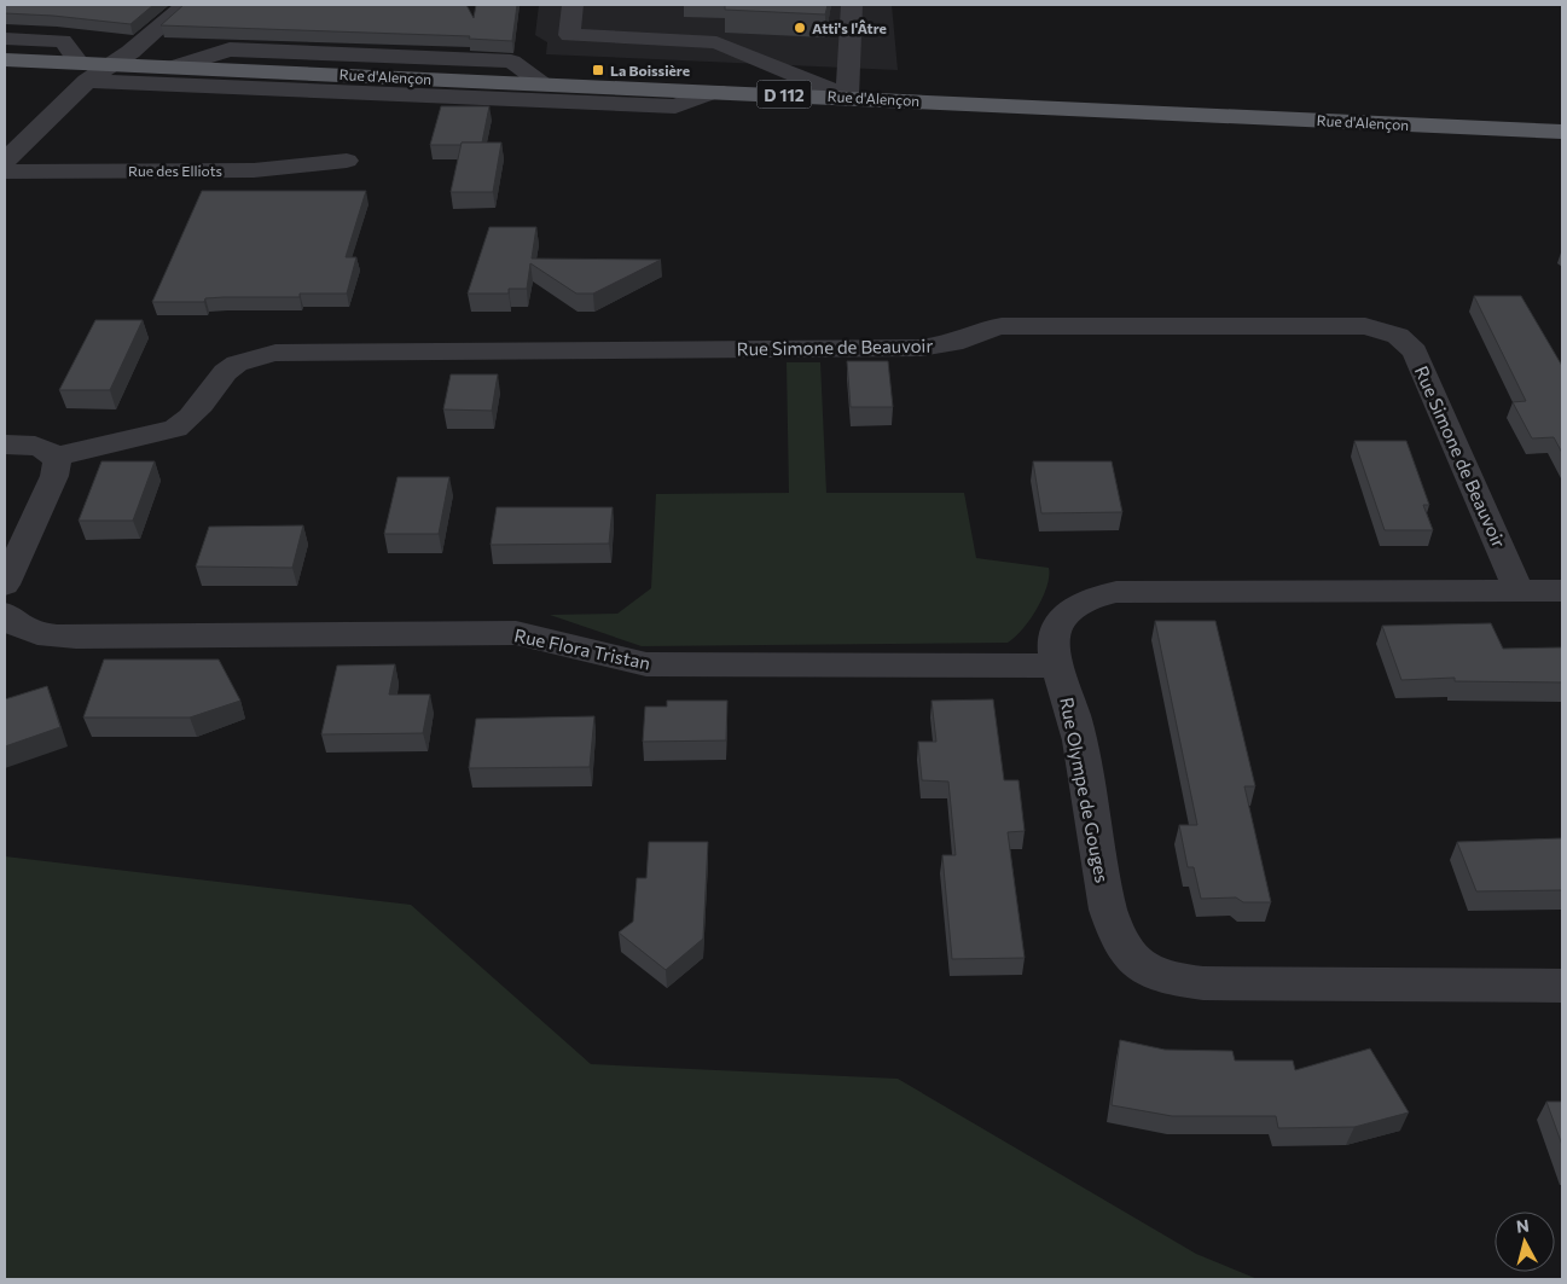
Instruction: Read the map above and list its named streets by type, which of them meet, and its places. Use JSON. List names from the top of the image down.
{
  "streets": {
    "main road": ["Rue d'Alençon", "D 112"],
    "street": [
      "Rue des Elliots",
      "Rue Simone de Beauvoir",
      "Rue Flora Tristan",
      "Rue Olympe de Gouges"
    ]
  },
  "crossings": [
    ["Rue Simone de Beauvoir", "Rue Olympe de Gouges"],
    ["Rue Flora Tristan", "Rue Olympe de Gouges"]
  ],
  "places": {
    "other": ["Atti's l'Âtre"],
    "transit": ["La Boissière"]
  },
  "north": "top"
}
